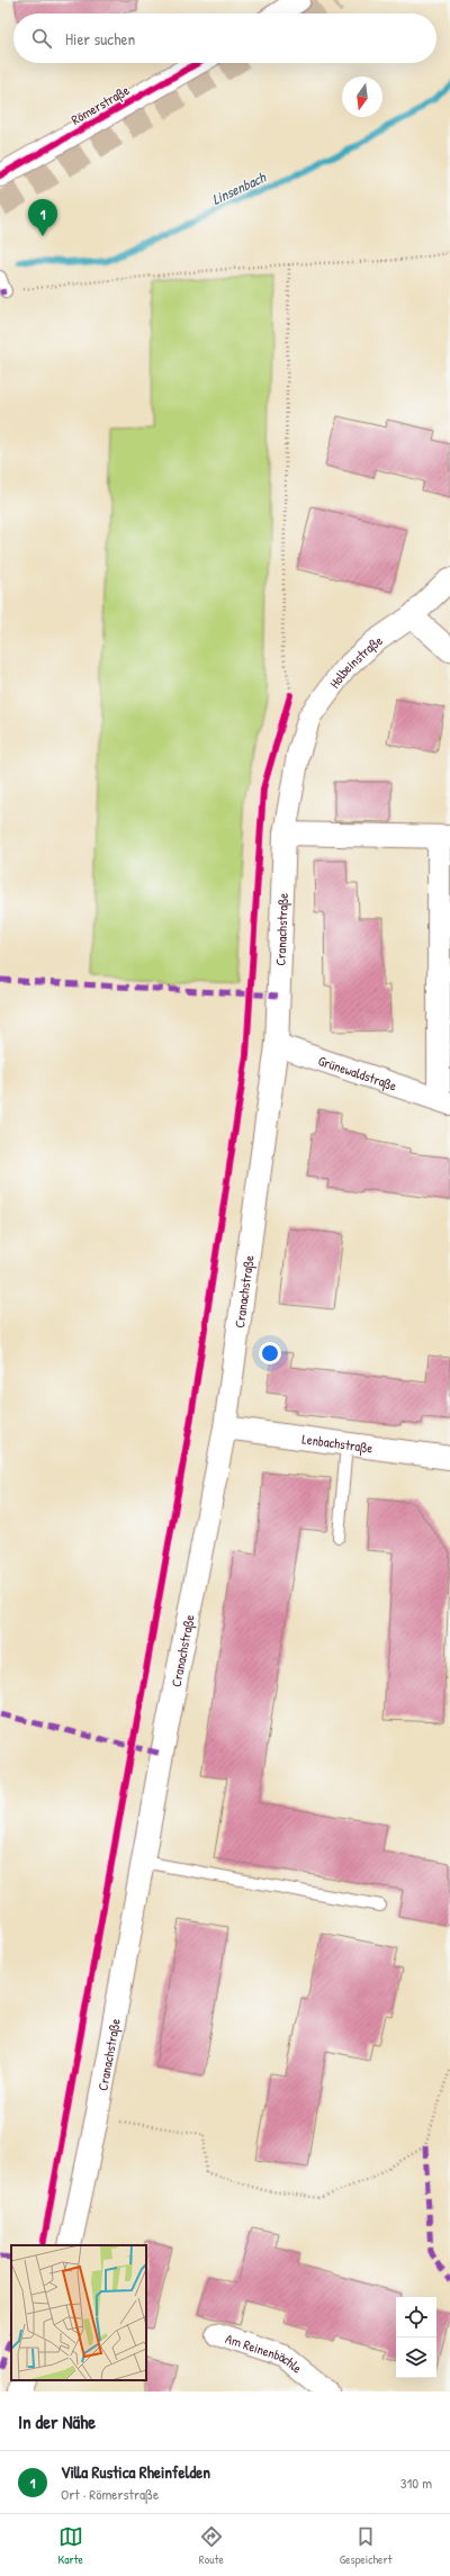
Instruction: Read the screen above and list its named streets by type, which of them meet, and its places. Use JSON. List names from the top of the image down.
{
  "streets": {
    "street": [
      "Römerstraße",
      "Holbeinstraße",
      "Cranachstraße",
      "Grünewaldstraße",
      "Lenbachstraße",
      "Am Reinenbächle"
    ]
  },
  "crossings": [
    ["Holbeinstraße", "Cranachstraße"],
    ["Cranachstraße", "Grünewaldstraße"],
    ["Cranachstraße", "Lenbachstraße"]
  ],
  "water": ["Linsenbach"],
  "north": "bottom",
  "page": {
    "search": "Hier suchen",
    "pins": "1",
    "heading": "In der Nähe",
    "list": [
      {
        "mark": "1",
        "name": "Villa Rustica Rheinfelden",
        "note": "Ort · Römerstraße",
        "value": "310 m"
      }
    ],
    "nav": ["Karte", "Route", "Gespeichert"]
  }
}
